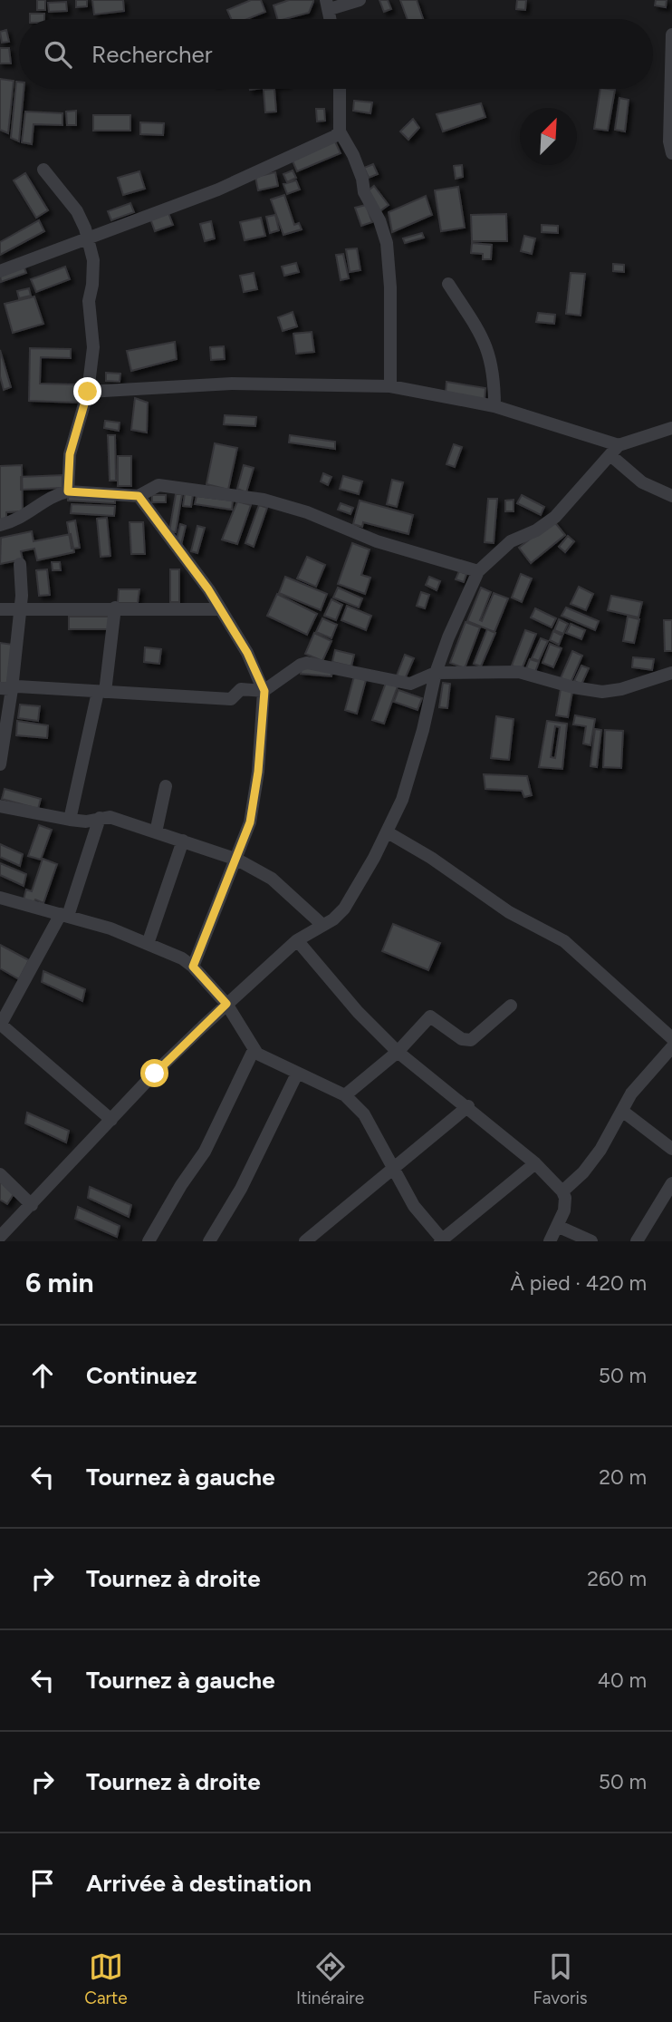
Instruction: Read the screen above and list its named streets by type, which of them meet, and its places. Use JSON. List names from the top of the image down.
{
  "north": "top right",
  "page": {
    "search": "Rechercher",
    "heading": ["6 min", "À pied · 420 m"],
    "list": [
      ["Continuez", "50 m"],
      ["Tournez à gauche", "20 m"],
      ["Tournez à droite", "260 m"],
      ["Tournez à gauche", "40 m"],
      ["Tournez à droite", "50 m"],
      "Arrivée à destination"
    ],
    "nav": ["Carte", "Itinéraire", "Favoris"]
  }
}
